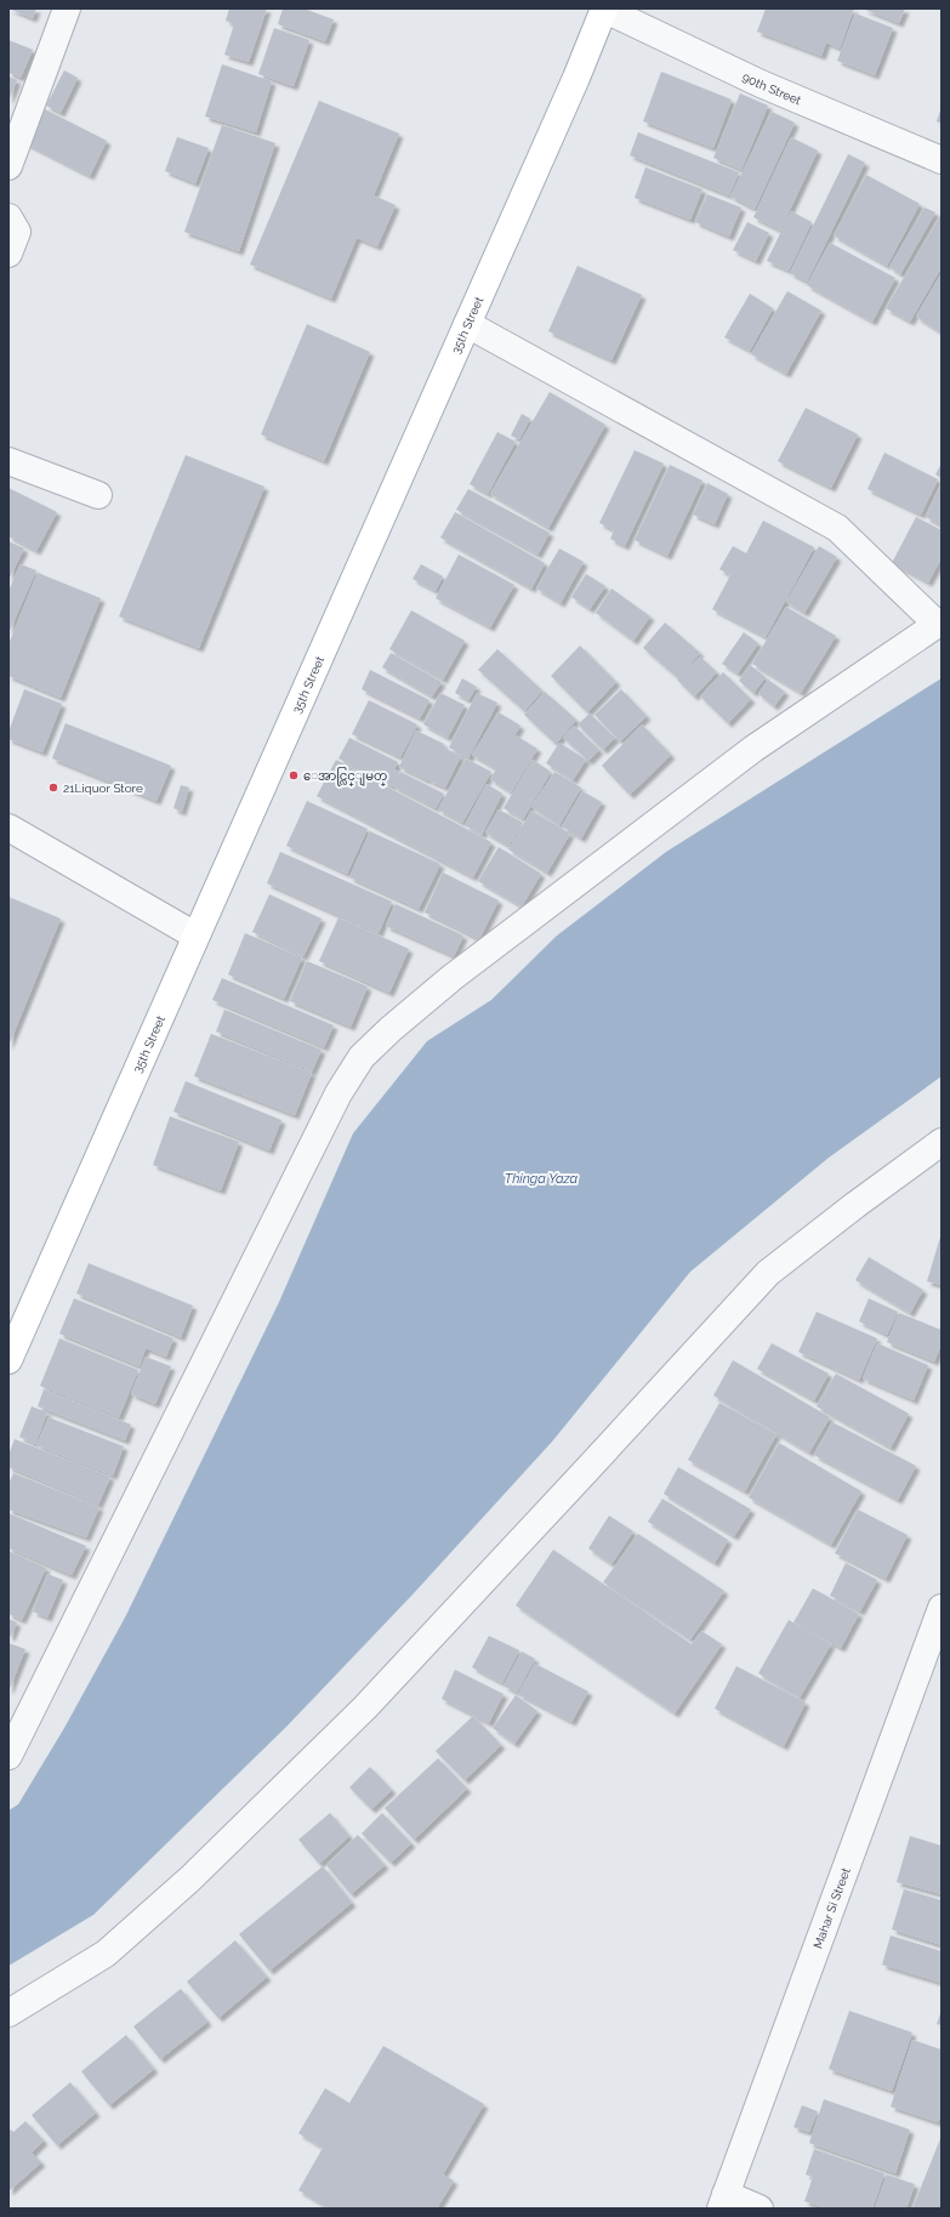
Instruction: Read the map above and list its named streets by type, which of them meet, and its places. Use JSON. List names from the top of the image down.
{
  "streets": {
    "main road": ["35th Street"],
    "street": ["90th Street", "Mahar Si Street"]
  },
  "crossings": [
    ["90th Street", "35th Street"]
  ],
  "water": ["Thinga Yaza"],
  "places": ["ေအာင္လြင္ျမတ္", "21Liquor Store"]
}
